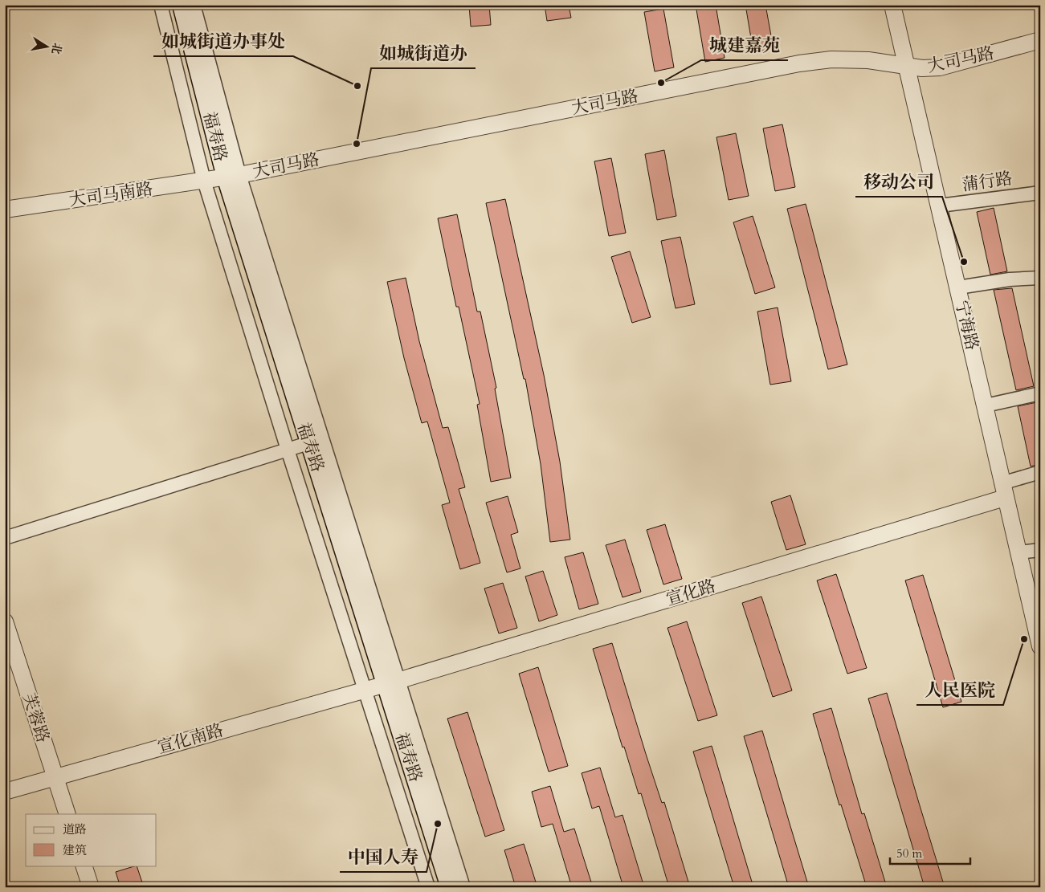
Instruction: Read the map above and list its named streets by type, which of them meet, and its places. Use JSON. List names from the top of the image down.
{
  "streets": {
    "main road": ["福寿路"],
    "street": [
      "大司马路",
      "蒲行路",
      "大司马南路",
      "宁海路",
      "宣化路",
      "芙蓉路",
      "宣化南路"
    ]
  },
  "crossings": [
    ["大司马路", "福寿路"],
    ["大司马路", "大司马南路"],
    ["大司马路", "宁海路"],
    ["福寿路", "大司马南路"],
    ["福寿路", "宣化路"],
    ["福寿路", "宣化南路"],
    ["蒲行路", "宁海路"],
    ["宁海路", "宣化路"],
    ["宣化路", "宣化南路"],
    ["芙蓉路", "宣化南路"]
  ],
  "places": [
    "城建嘉苑",
    "如城街道办事处",
    "如城街道办",
    "移动公司",
    "人民医院",
    "中国人寿"
  ],
  "legend": ["道路", "建筑"],
  "scale_bar": "50 m",
  "north": "right"
}
